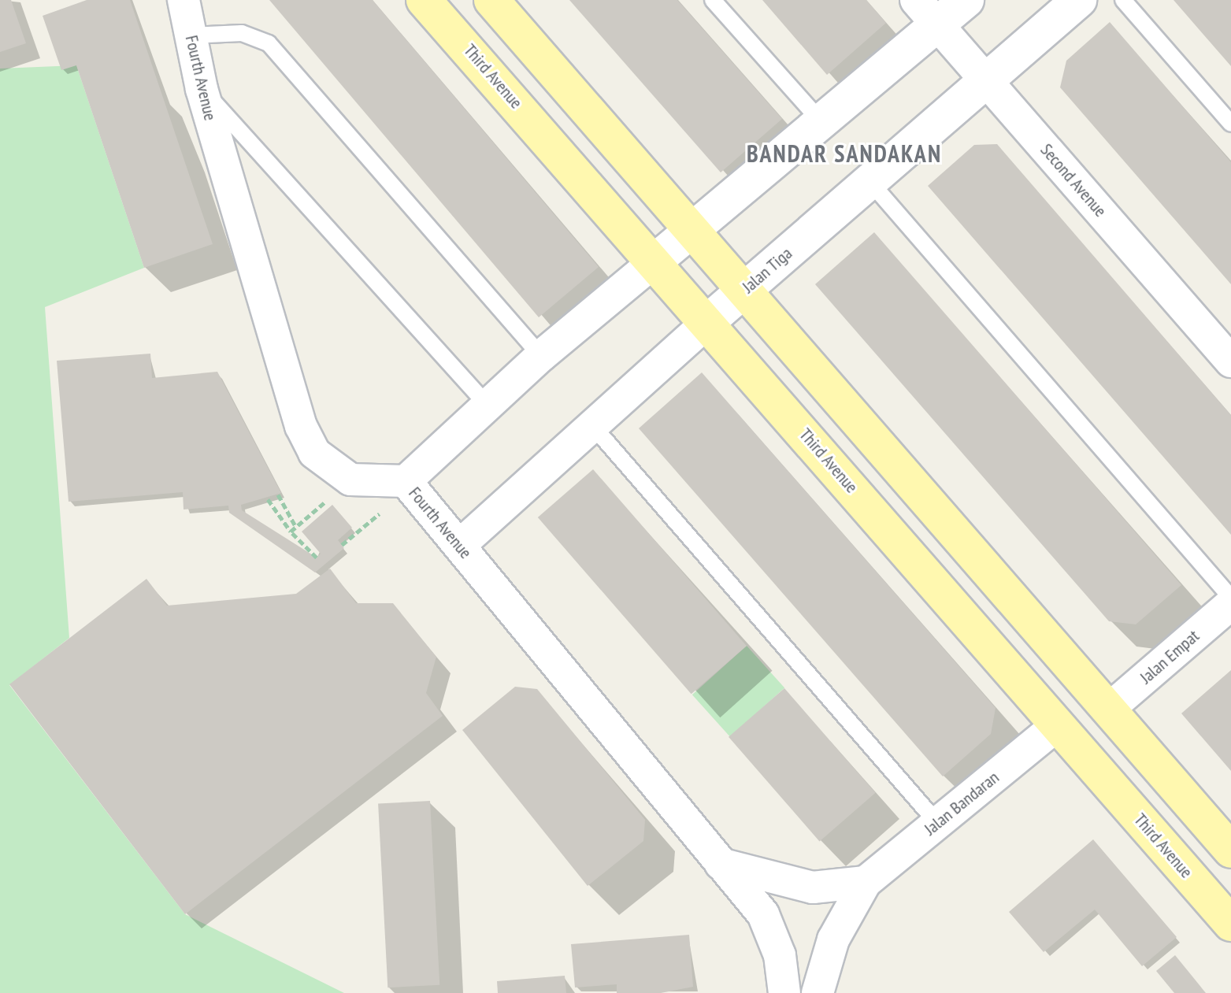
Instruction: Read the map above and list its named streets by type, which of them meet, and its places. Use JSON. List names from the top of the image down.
{
  "streets": {
    "main road": ["Third Avenue"],
    "street": [
      "Fourth Avenue",
      "Second Avenue",
      "Jalan Tiga",
      "Jalan Empat",
      "Jalan Bandaran"
    ]
  },
  "crossings": [
    ["Third Avenue", "Jalan Tiga"],
    ["Third Avenue", "Jalan Bandaran"],
    ["Fourth Avenue", "Jalan Tiga"],
    ["Second Avenue", "Jalan Tiga"]
  ],
  "districts": ["BANDAR SANDAKAN"]
}
